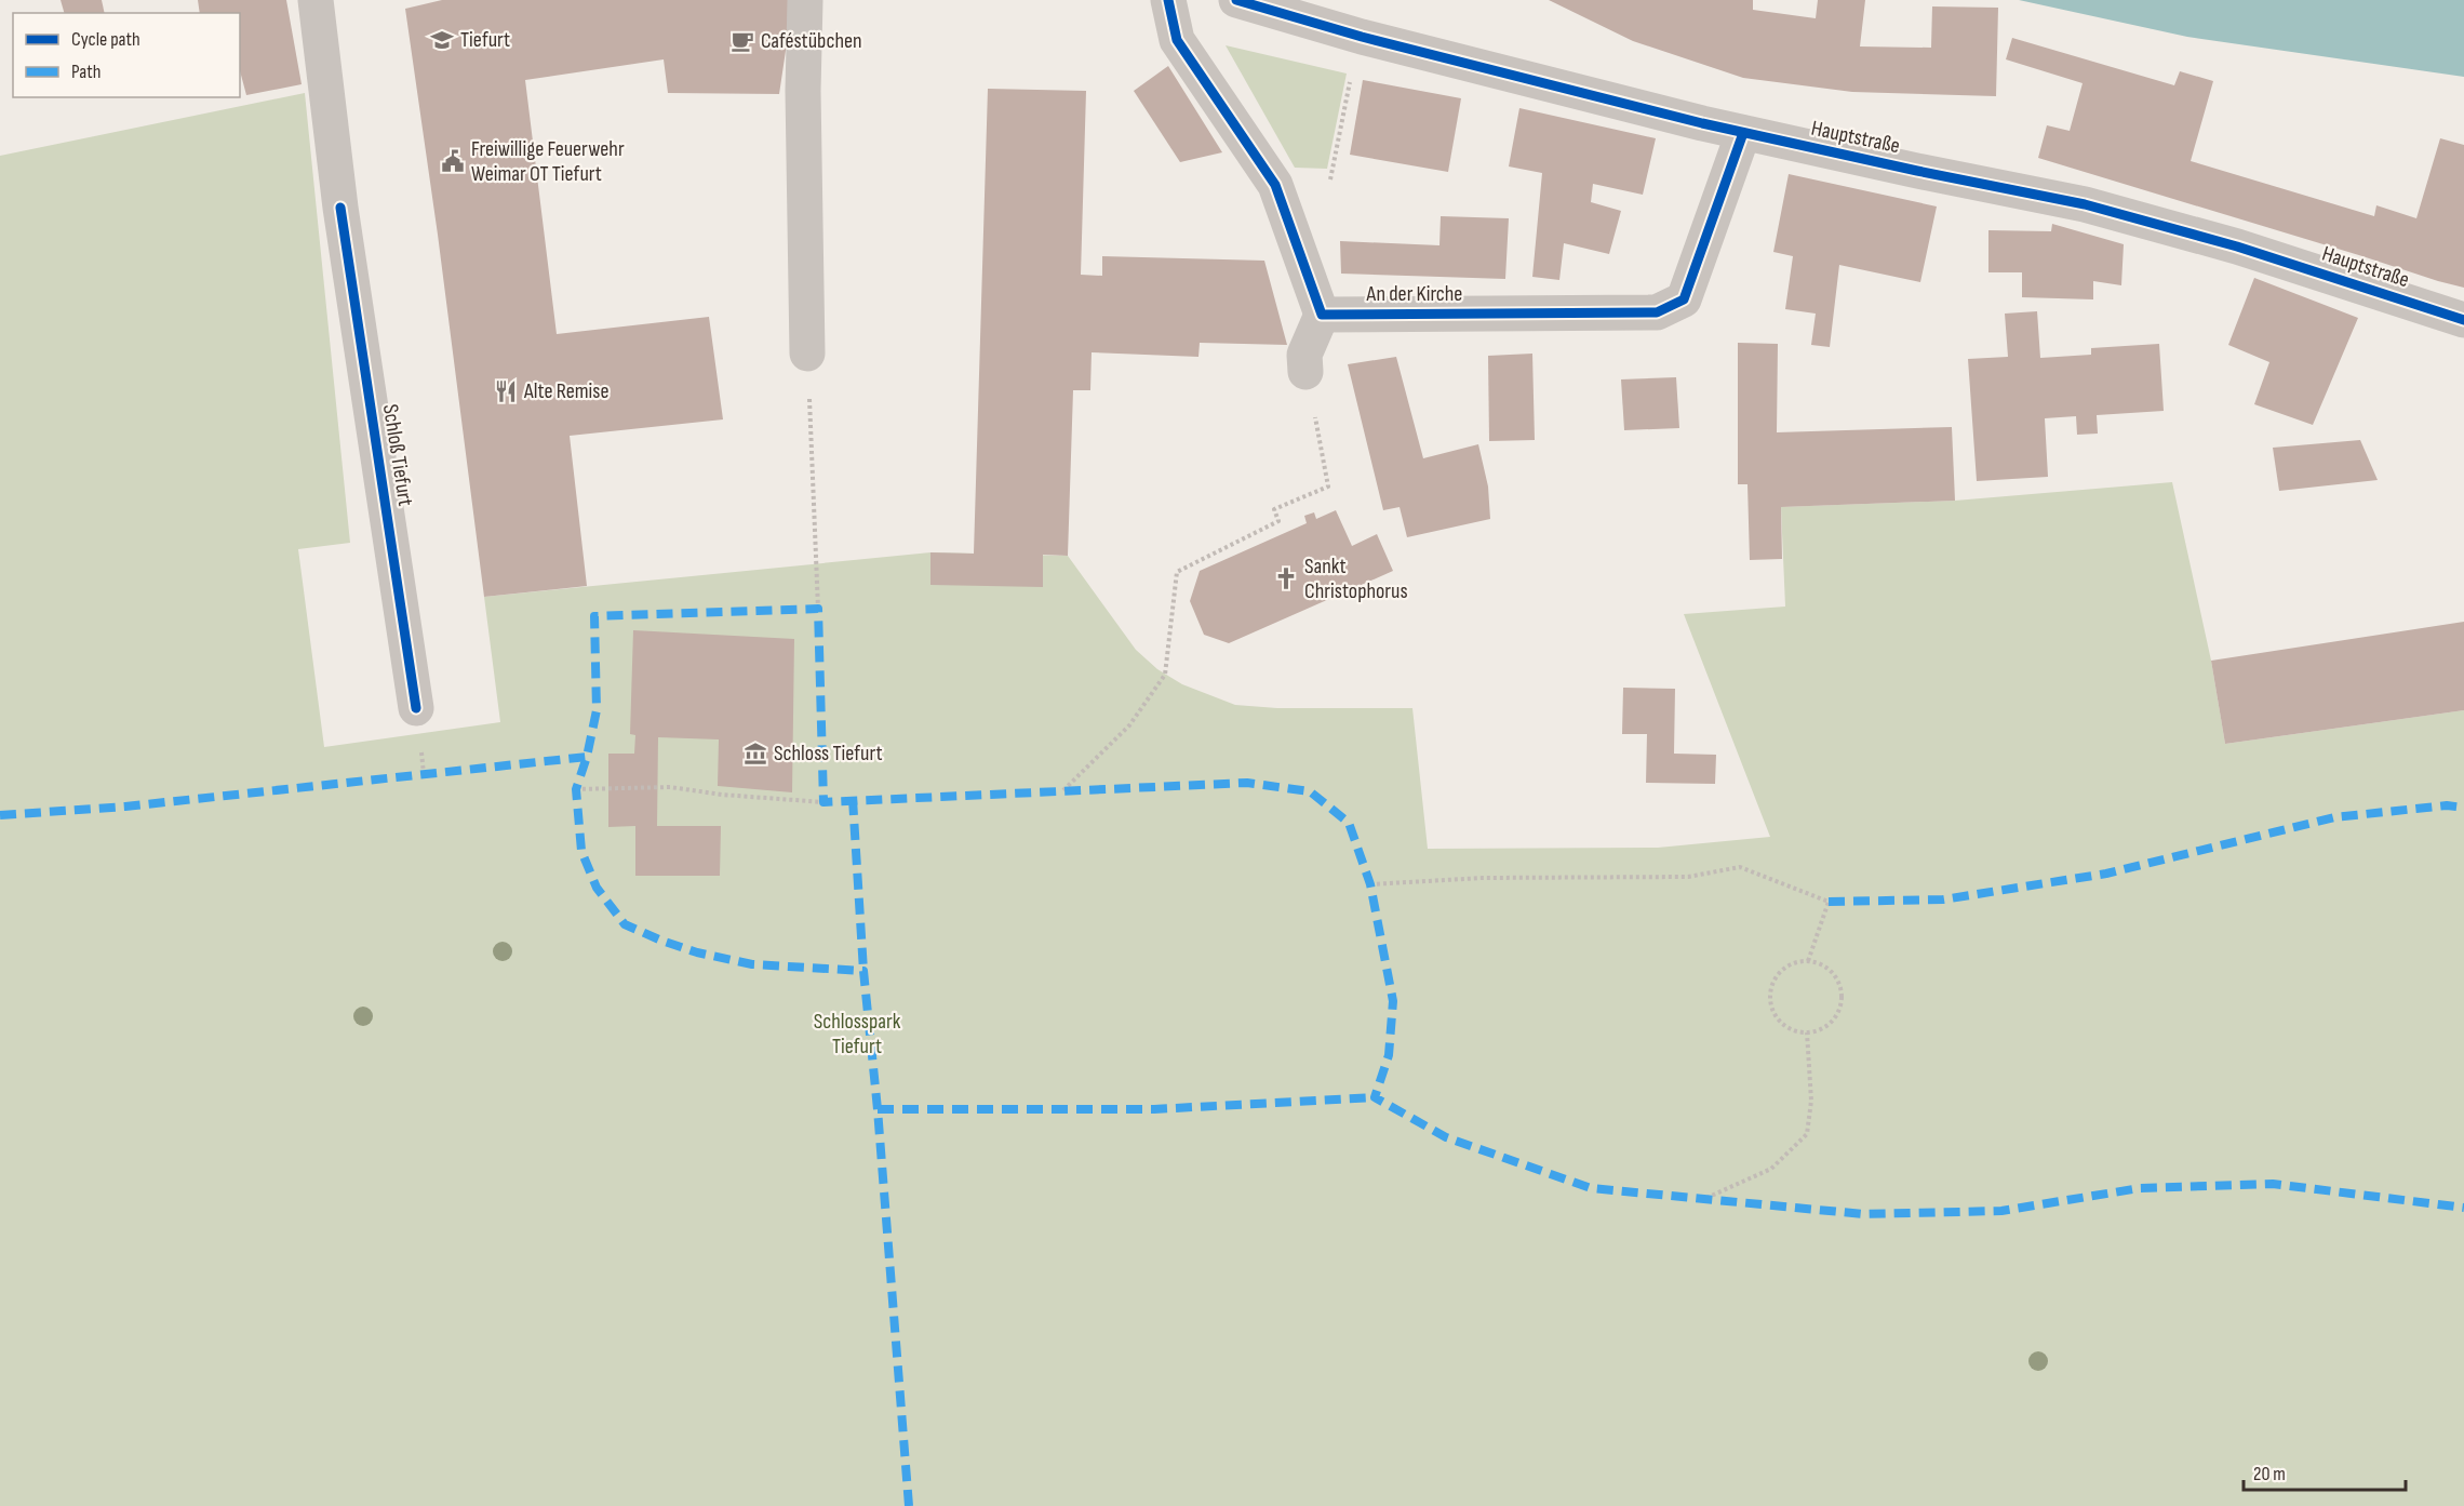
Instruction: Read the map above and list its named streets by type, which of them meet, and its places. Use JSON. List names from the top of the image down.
{
  "streets": {
    "street": ["Hauptstraße", "An der Kirche", "Schloß Tiefurt"]
  },
  "crossings": [
    ["Hauptstraße", "An der Kirche"]
  ],
  "parks": ["Schlosspark Tiefurt"],
  "places": {
    "school or university": ["Tiefurt"],
    "cafe": ["Caféstübchen"],
    "public building": ["Freiwillige Feuerwehr Weimar OT Tiefurt"],
    "restaurant": ["Alte Remise"],
    "church": ["Sankt Christophorus"],
    "museum": ["Schloss Tiefurt"]
  },
  "legend": ["Cycle path", "Path"],
  "scale_bar": "20 m"
}
